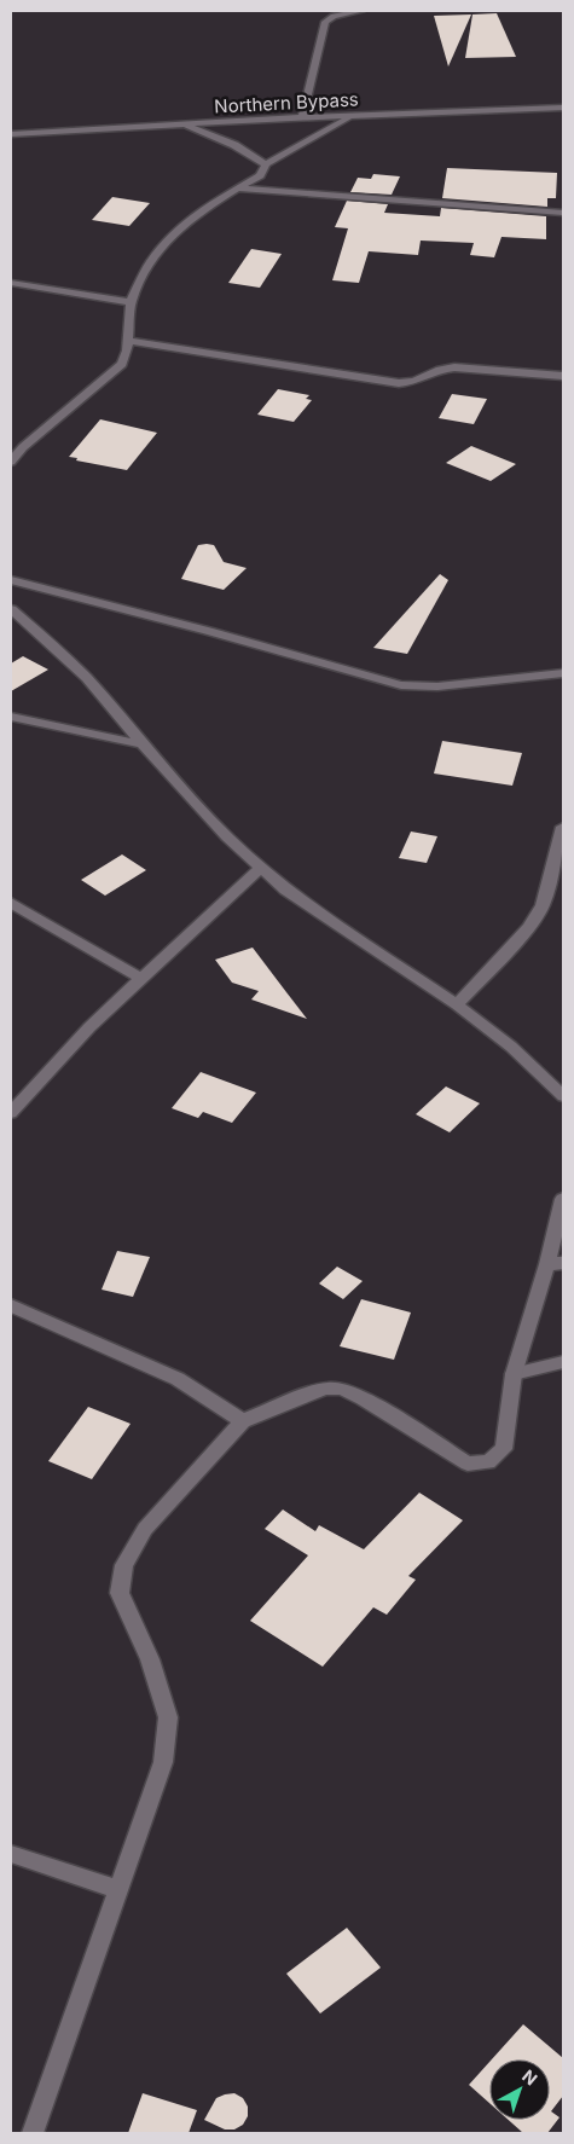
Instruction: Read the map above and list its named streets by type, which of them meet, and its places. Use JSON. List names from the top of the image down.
{
  "streets": {
    "street": ["Northern Bypass"]
  },
  "north": "top right"
}
